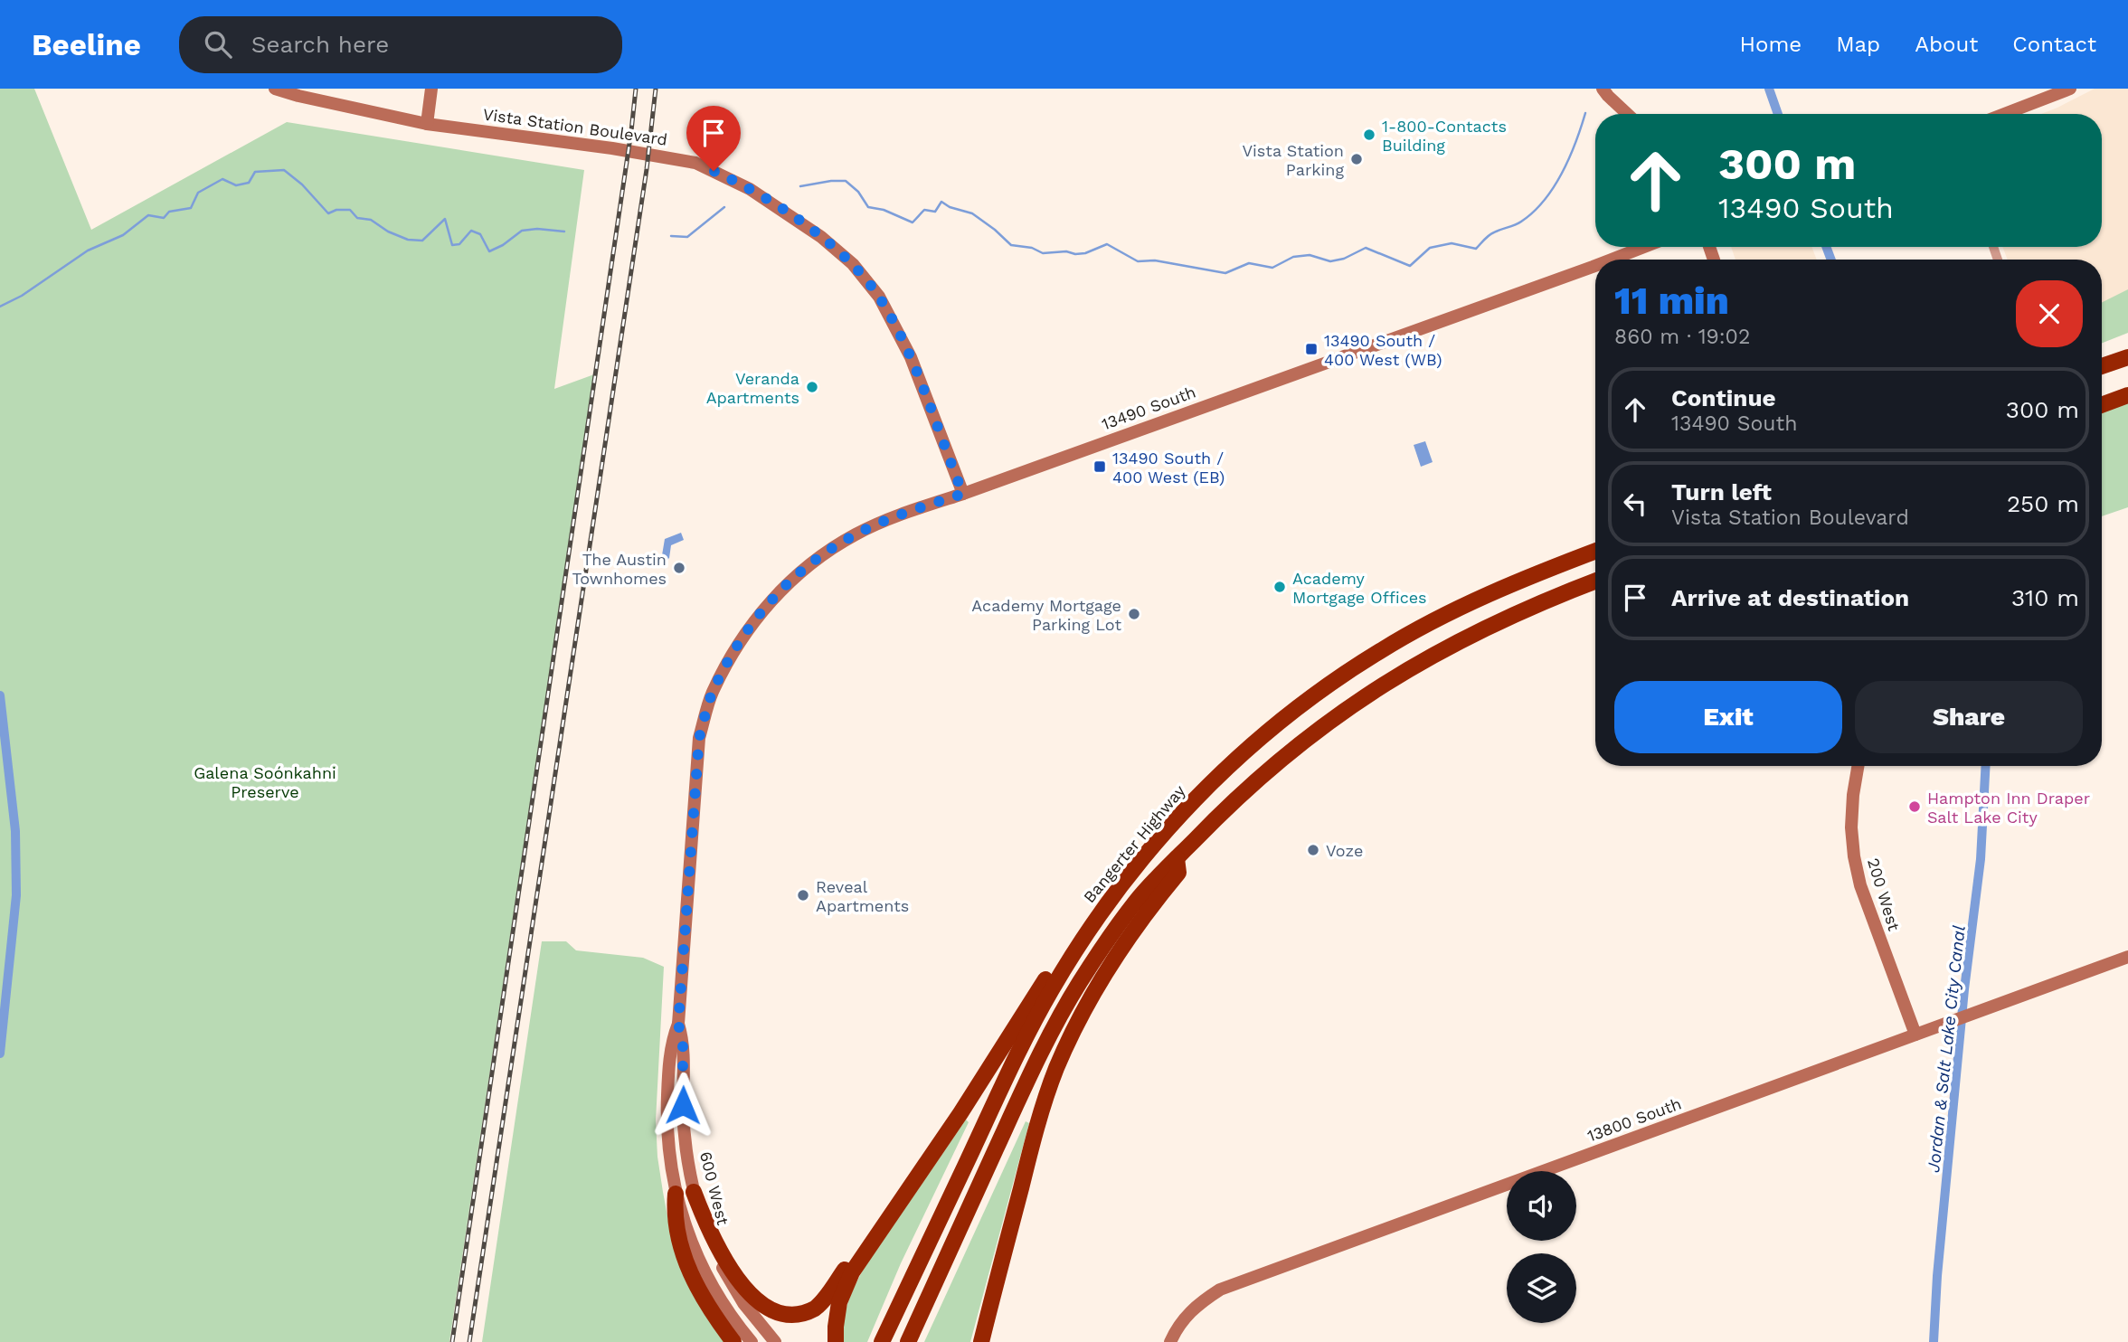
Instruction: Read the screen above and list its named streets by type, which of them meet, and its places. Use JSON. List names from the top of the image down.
{
  "streets": {
    "highway": ["Bangerter Highway"],
    "street": [
      "Vista Station Boulevard",
      "13490 South",
      "200 West",
      "13800 South",
      "600 West"
    ]
  },
  "crossings": [
    ["Vista Station Boulevard", "13490 South"],
    ["13490 South", "600 West"],
    ["200 West", "13800 South"]
  ],
  "water": ["Jordan & Salt Lake City Canal"],
  "parks": ["Galena Soónkahni Preserve"],
  "places": {
    "other": [
      "1-800-Contacts Building",
      "Vista Station Parking",
      "Veranda Apartments",
      "The Austin Townhomes",
      "Academy Mortgage Offices",
      "Academy Mortgage Parking Lot",
      "Hampton Inn Draper Salt Lake City",
      "Voze",
      "Reveal Apartments"
    ],
    "transit": ["13490 South / 400 West (WB)", "13490 South / 400 West (EB)"]
  },
  "page": {
    "header": "Beeline",
    "search": "Search here",
    "nav": [
      "Home",
      "Map",
      "About",
      "Contact"
    ],
    "turn": ["300 m", "13490 South"],
    "heading": ["11 min", "860 m · 19:02"],
    "list": [
      {
        "name": "Continue",
        "note": "13490 South",
        "value": "300 m"
      },
      {
        "name": "Turn left",
        "note": "Vista Station Boulevard",
        "value": "250 m"
      },
      {
        "name": "Arrive at destination",
        "value": "310 m"
      }
    ],
    "buttons": ["Exit", "Share"]
  }
}
